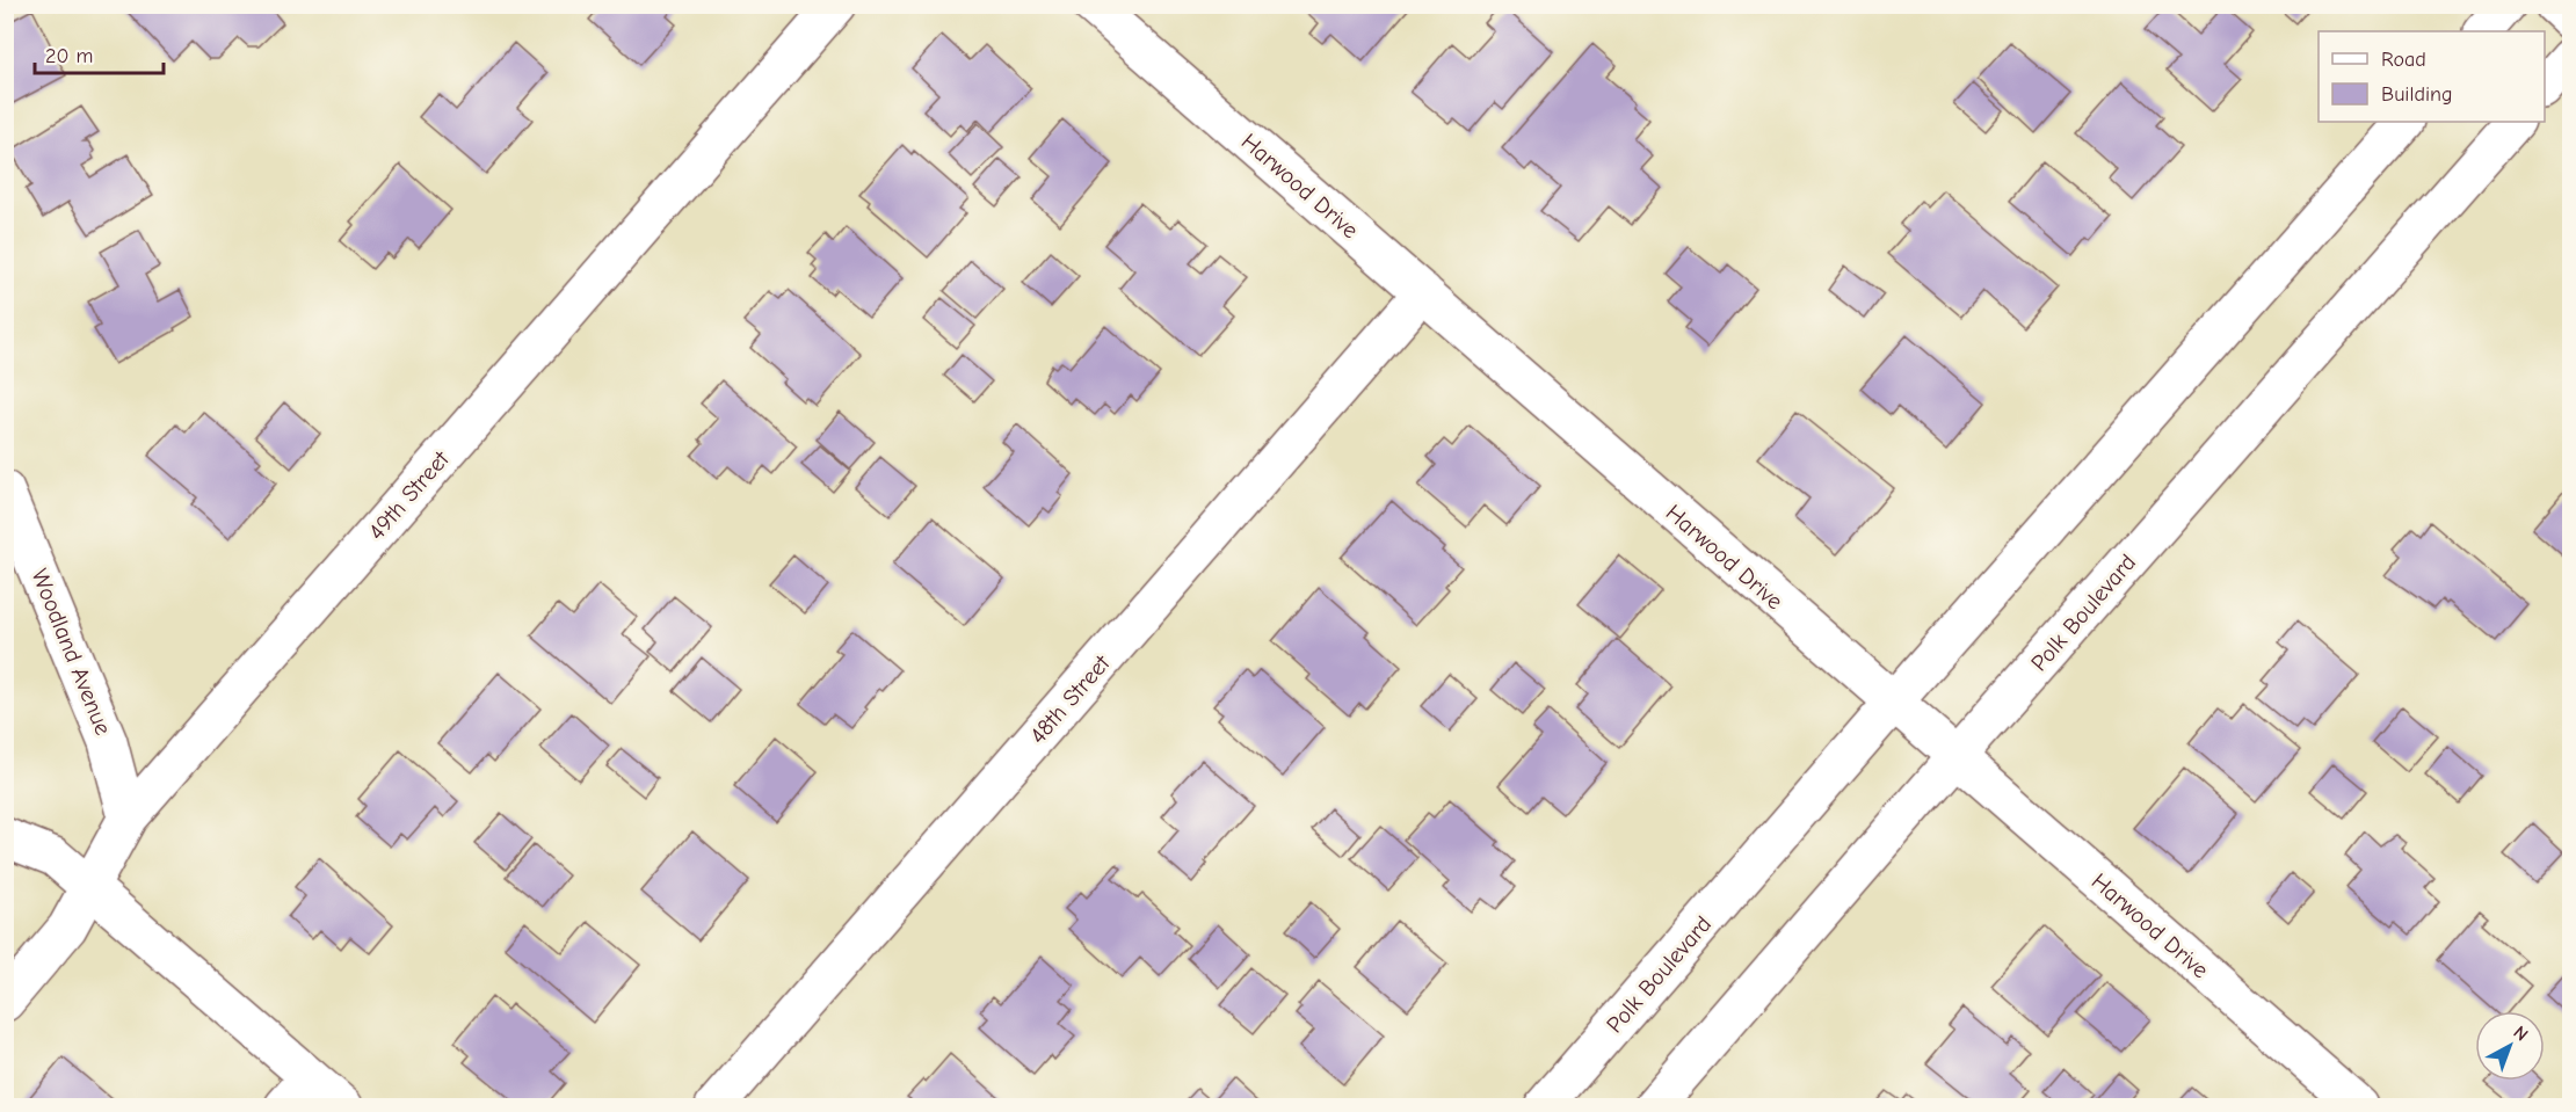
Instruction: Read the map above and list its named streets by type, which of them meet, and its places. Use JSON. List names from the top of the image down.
{
  "streets": {
    "street": [
      "Harwood Drive",
      "49th Street",
      "Polk Boulevard",
      "Woodland Avenue",
      "48th Street"
    ]
  },
  "crossings": [
    ["Harwood Drive", "Polk Boulevard"],
    ["Harwood Drive", "48th Street"],
    ["49th Street", "Woodland Avenue"]
  ],
  "legend": ["Road", "Building"],
  "scale_bar": "20 m",
  "north": "top right"
}
